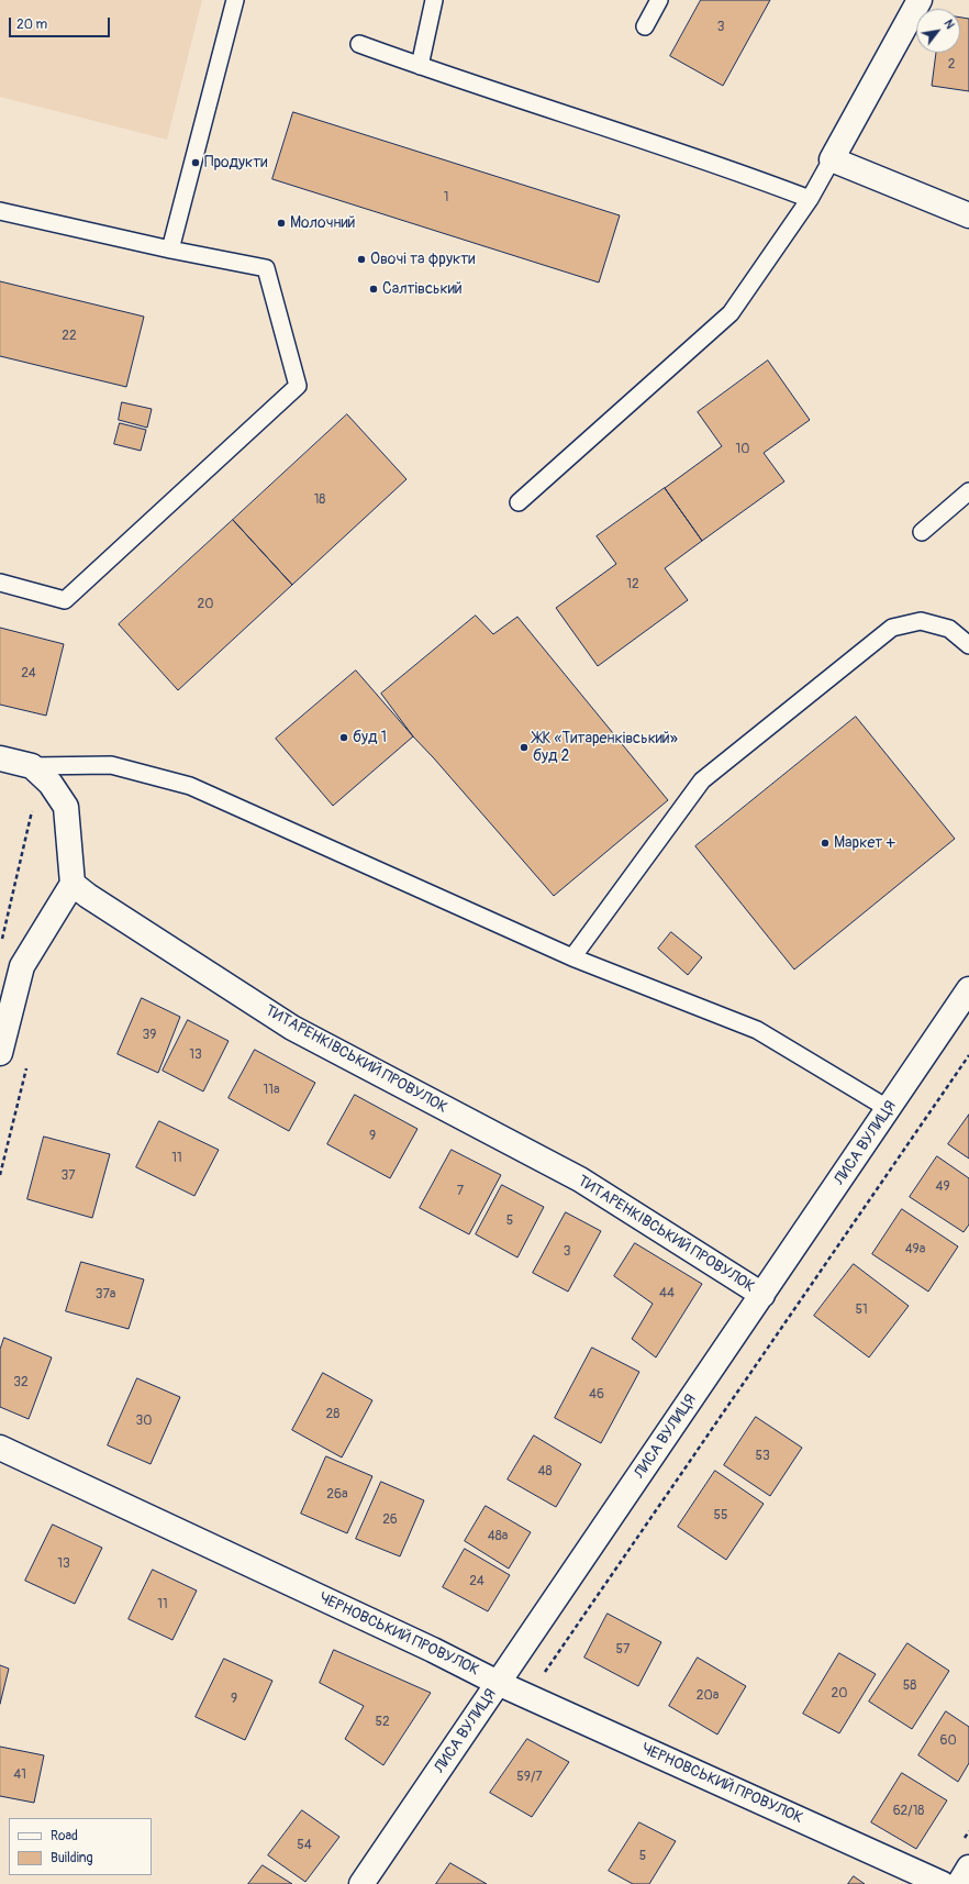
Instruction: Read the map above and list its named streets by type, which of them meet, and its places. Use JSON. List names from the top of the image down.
{
  "streets": {
    "street": ["ТИТАРЕНКІВСЬКИЙ ПРОВУЛОК", "ЛИСА ВУЛИЦЯ", "ЧЕРНОВСЬКИЙ ПРОВУЛОК"]
  },
  "crossings": [
    ["ТИТАРЕНКІВСЬКИЙ ПРОВУЛОК", "ЛИСА ВУЛИЦЯ"],
    ["ЛИСА ВУЛИЦЯ", "ЧЕРНОВСЬКИЙ ПРОВУЛОК"]
  ],
  "places": [
    "Продукти",
    "Молочний",
    "Овочі та фрукти",
    "Салтівський",
    "буд 1",
    "ЖК «Титаренківський» буд 2",
    "Маркет +"
  ],
  "house_numbers": [
    "3",
    "2",
    "1",
    "22",
    "10",
    "18",
    "12",
    "20",
    "24",
    "39",
    "13",
    "11а",
    "9",
    "11",
    "37",
    "49",
    "7",
    "5",
    "49а",
    "3",
    "44",
    "37а",
    "51",
    "32",
    "46",
    "28",
    "30",
    "53",
    "48",
    "26а",
    "55",
    "26",
    "48а",
    "13",
    "24",
    "11",
    "57",
    "58",
    "20",
    "20а",
    "9",
    "52",
    "60",
    "41",
    "59/7",
    "62/18",
    "54",
    "5"
  ],
  "legend": ["Road", "Building"],
  "scale_bar": "20 m",
  "north": "top right"
}
